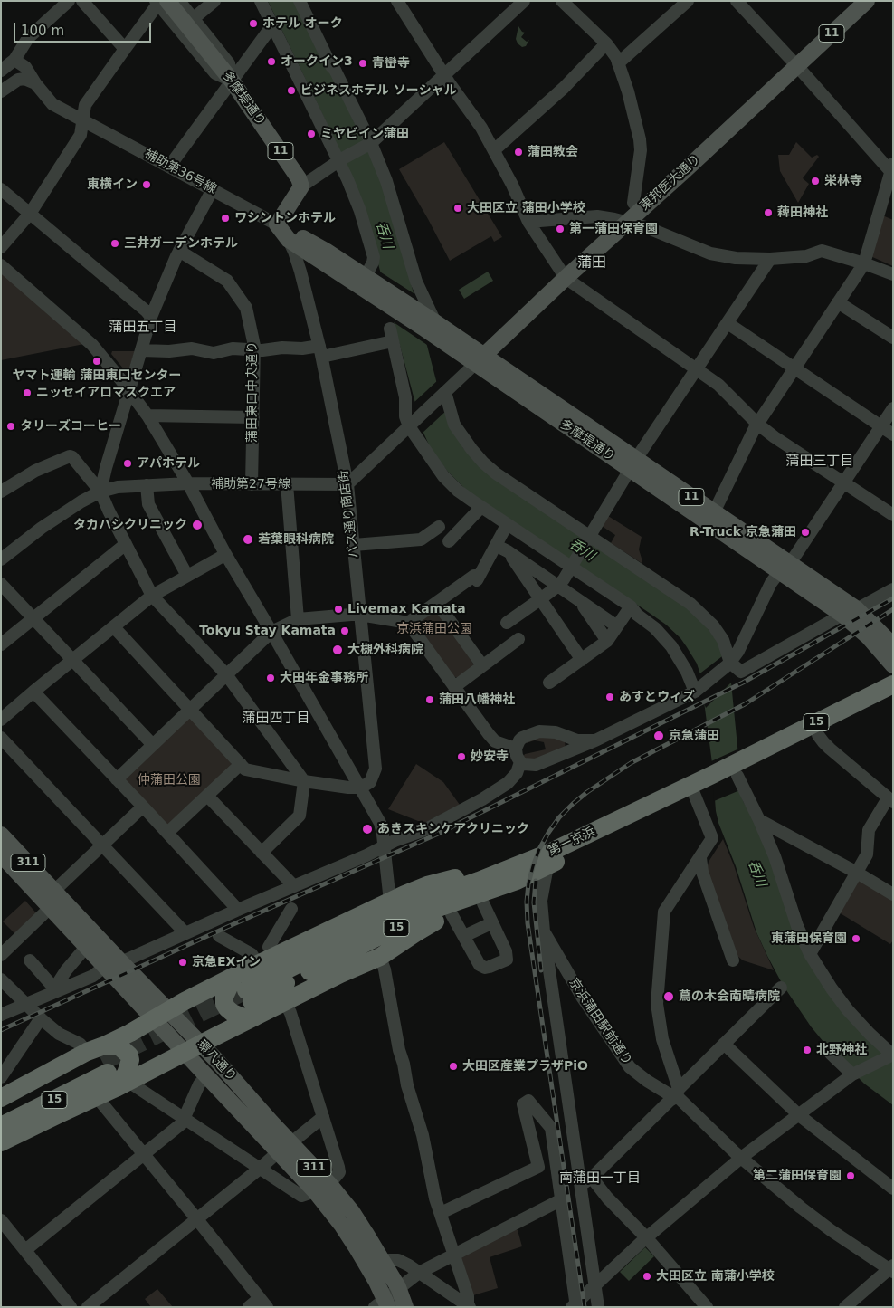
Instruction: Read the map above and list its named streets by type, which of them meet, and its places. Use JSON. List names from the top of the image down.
{
  "streets": {
    "highway": ["15", "第一京浜"],
    "main road": [
      "11",
      "多摩堤通り",
      "東邦医大通り",
      "311",
      "環八通り"
    ],
    "street": [
      "補助第36号線",
      "蒲田東口中央通り",
      "補助第27号線",
      "バス通り商店街",
      "京浜蒲田駅前通り"
    ]
  },
  "crossings": [
    ["多摩堤通り", "補助第36号線"],
    ["多摩堤通り", "東邦医大通り"],
    ["多摩堤通り", "バス通り商店街"],
    ["蒲田東口中央通り", "補助第27号線"],
    ["補助第27号線", "バス通り商店街"],
    ["15", "環八通り"],
    ["第一京浜", "京浜蒲田駅前通り"]
  ],
  "districts": [
    "蒲田",
    "蒲田五丁目",
    "蒲田三丁目",
    "蒲田四丁目",
    "南蒲田一丁目"
  ],
  "water": ["呑川"],
  "parks": ["京浜蒲田公園", "仲蒲田公園"],
  "places": [
    "ホテル オーク",
    "オークイン3",
    "青巒寺",
    "ビジネスホテル ソーシャル",
    "ミヤビイン蒲田",
    "蒲田教会",
    "栄林寺",
    "東横イン",
    "大田区立 蒲田小学校",
    "薭田神社",
    "ワシントンホテル",
    "第一蒲田保育園",
    "三井ガーデンホテル",
    "ヤマト運輸 蒲田東口センター",
    "ニッセイアロマスクエア",
    "タリーズコーヒー",
    "アパホテル",
    "タカハシクリニック",
    "R-Truck 京急蒲田",
    "若葉眼科病院",
    "Livemax Kamata",
    "Tokyu Stay Kamata",
    "大槻外科病院",
    "大田年金事務所",
    "あすとウィズ",
    "蒲田八幡神社",
    "京急蒲田",
    "妙安寺",
    "あきスキンケアクリニック",
    "東蒲田保育園",
    "京急EXイン",
    "蔦の木会南晴病院",
    "北野神社",
    "大田区産業プラザPiO",
    "第二蒲田保育園",
    "大田区立 南蒲小学校"
  ],
  "scale_bar": "100 m"
}
